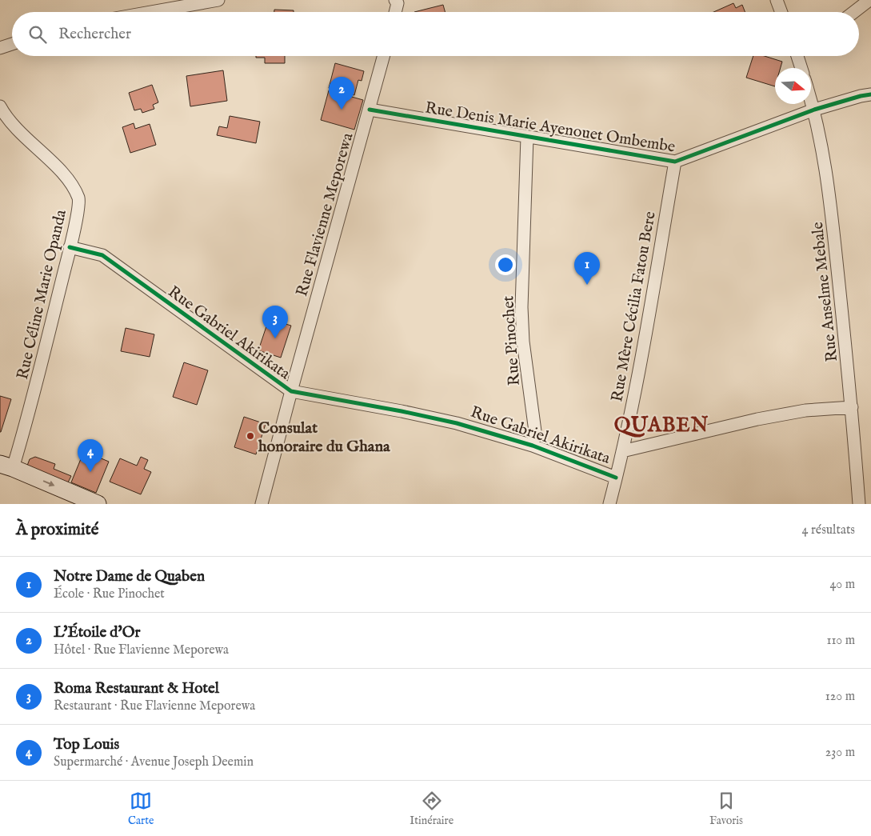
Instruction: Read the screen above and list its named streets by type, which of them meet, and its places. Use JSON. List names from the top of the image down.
{
  "streets": {
    "street": [
      "Rue Denis Marie Ayenouet Ombembe",
      "Rue Flavienne Meporewa",
      "Rue Anselme Mebale",
      "Rue Céline Marie Opanda",
      "Rue Mère Cécilia Fatou Bere",
      "Rue Gabriel Akirikata",
      "Rue Pinochet"
    ]
  },
  "crossings": [
    ["Rue Denis Marie Ayenouet Ombembe", "Rue Flavienne Meporewa"],
    ["Rue Denis Marie Ayenouet Ombembe", "Rue Anselme Mebale"],
    ["Rue Denis Marie Ayenouet Ombembe", "Rue Mère Cécilia Fatou Bere"],
    ["Rue Denis Marie Ayenouet Ombembe", "Rue Pinochet"],
    ["Rue Flavienne Meporewa", "Rue Gabriel Akirikata"],
    ["Rue Céline Marie Opanda", "Rue Gabriel Akirikata"],
    ["Rue Mère Cécilia Fatou Bere", "Rue Gabriel Akirikata"],
    ["Rue Gabriel Akirikata", "Rue Pinochet"]
  ],
  "districts": ["QUABEN"],
  "places": ["Consulat honoraire du Ghana"],
  "north": "right",
  "page": {
    "search": "Rechercher",
    "pins": [
      "2",
      "1",
      "3",
      "4"
    ],
    "heading": ["À proximité", "4 résultats"],
    "list": [
      {
        "mark": "1",
        "name": "Notre Dame de Quaben",
        "note": "École · Rue Pinochet",
        "value": "40 m"
      },
      {
        "mark": "2",
        "name": "L'Étoile d'Or",
        "note": "Hôtel · Rue Flavienne Meporewa",
        "value": "110 m"
      },
      {
        "mark": "3",
        "name": "Roma Restaurant & Hotel",
        "note": "Restaurant · Rue Flavienne Meporewa",
        "value": "120 m"
      },
      {
        "mark": "4",
        "name": "Top Louis",
        "note": "Supermarché · Avenue Joseph Deemin",
        "value": "230 m"
      }
    ],
    "nav": ["Carte", "Itinéraire", "Favoris"]
  }
}
